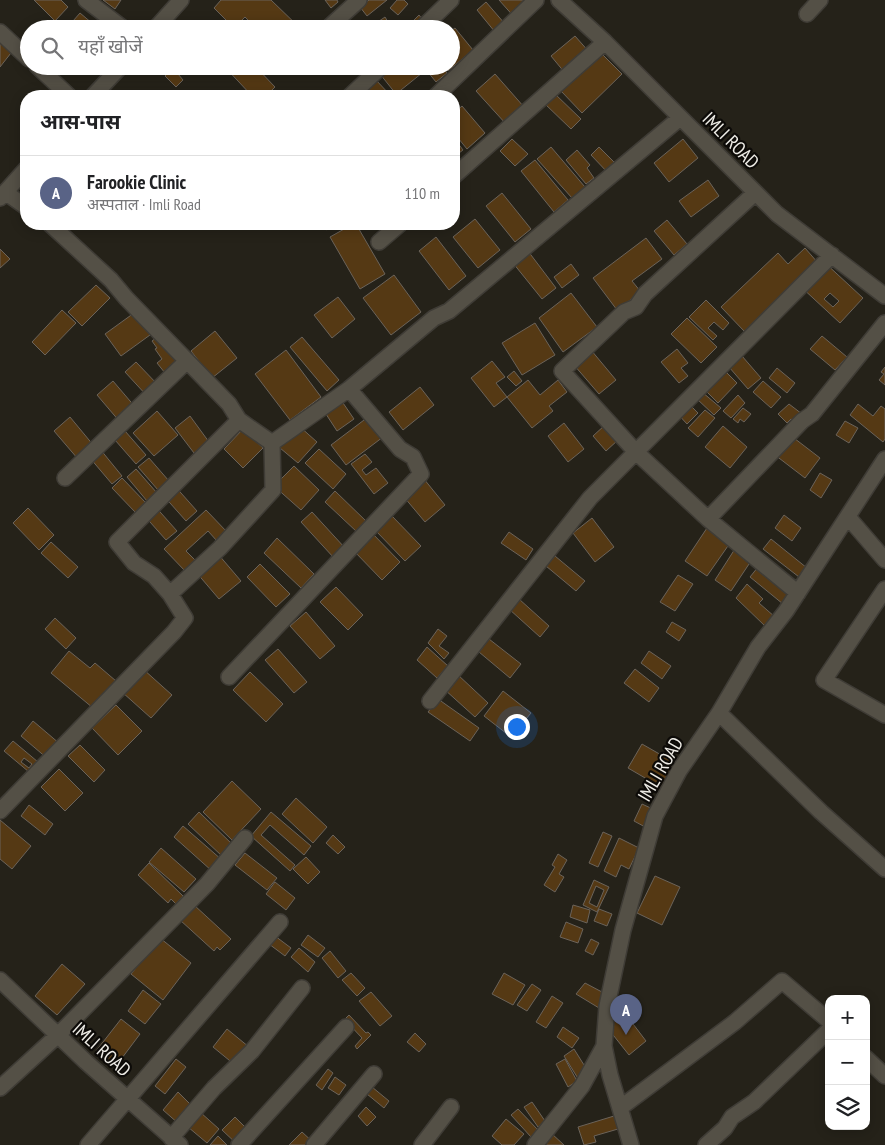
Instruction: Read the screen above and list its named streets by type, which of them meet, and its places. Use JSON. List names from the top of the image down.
{
  "streets": {
    "street": ["IMLI ROAD"]
  },
  "page": {
    "search": "यहाँ खोजें",
    "heading": "आस-पास",
    "list": [
      {
        "mark": "A",
        "name": "Farookie Clinic",
        "note": "अस्पताल · Imli Road",
        "value": "110 m"
      }
    ],
    "pins": "A",
    "map_buttons": ["+", "−"]
  }
}
